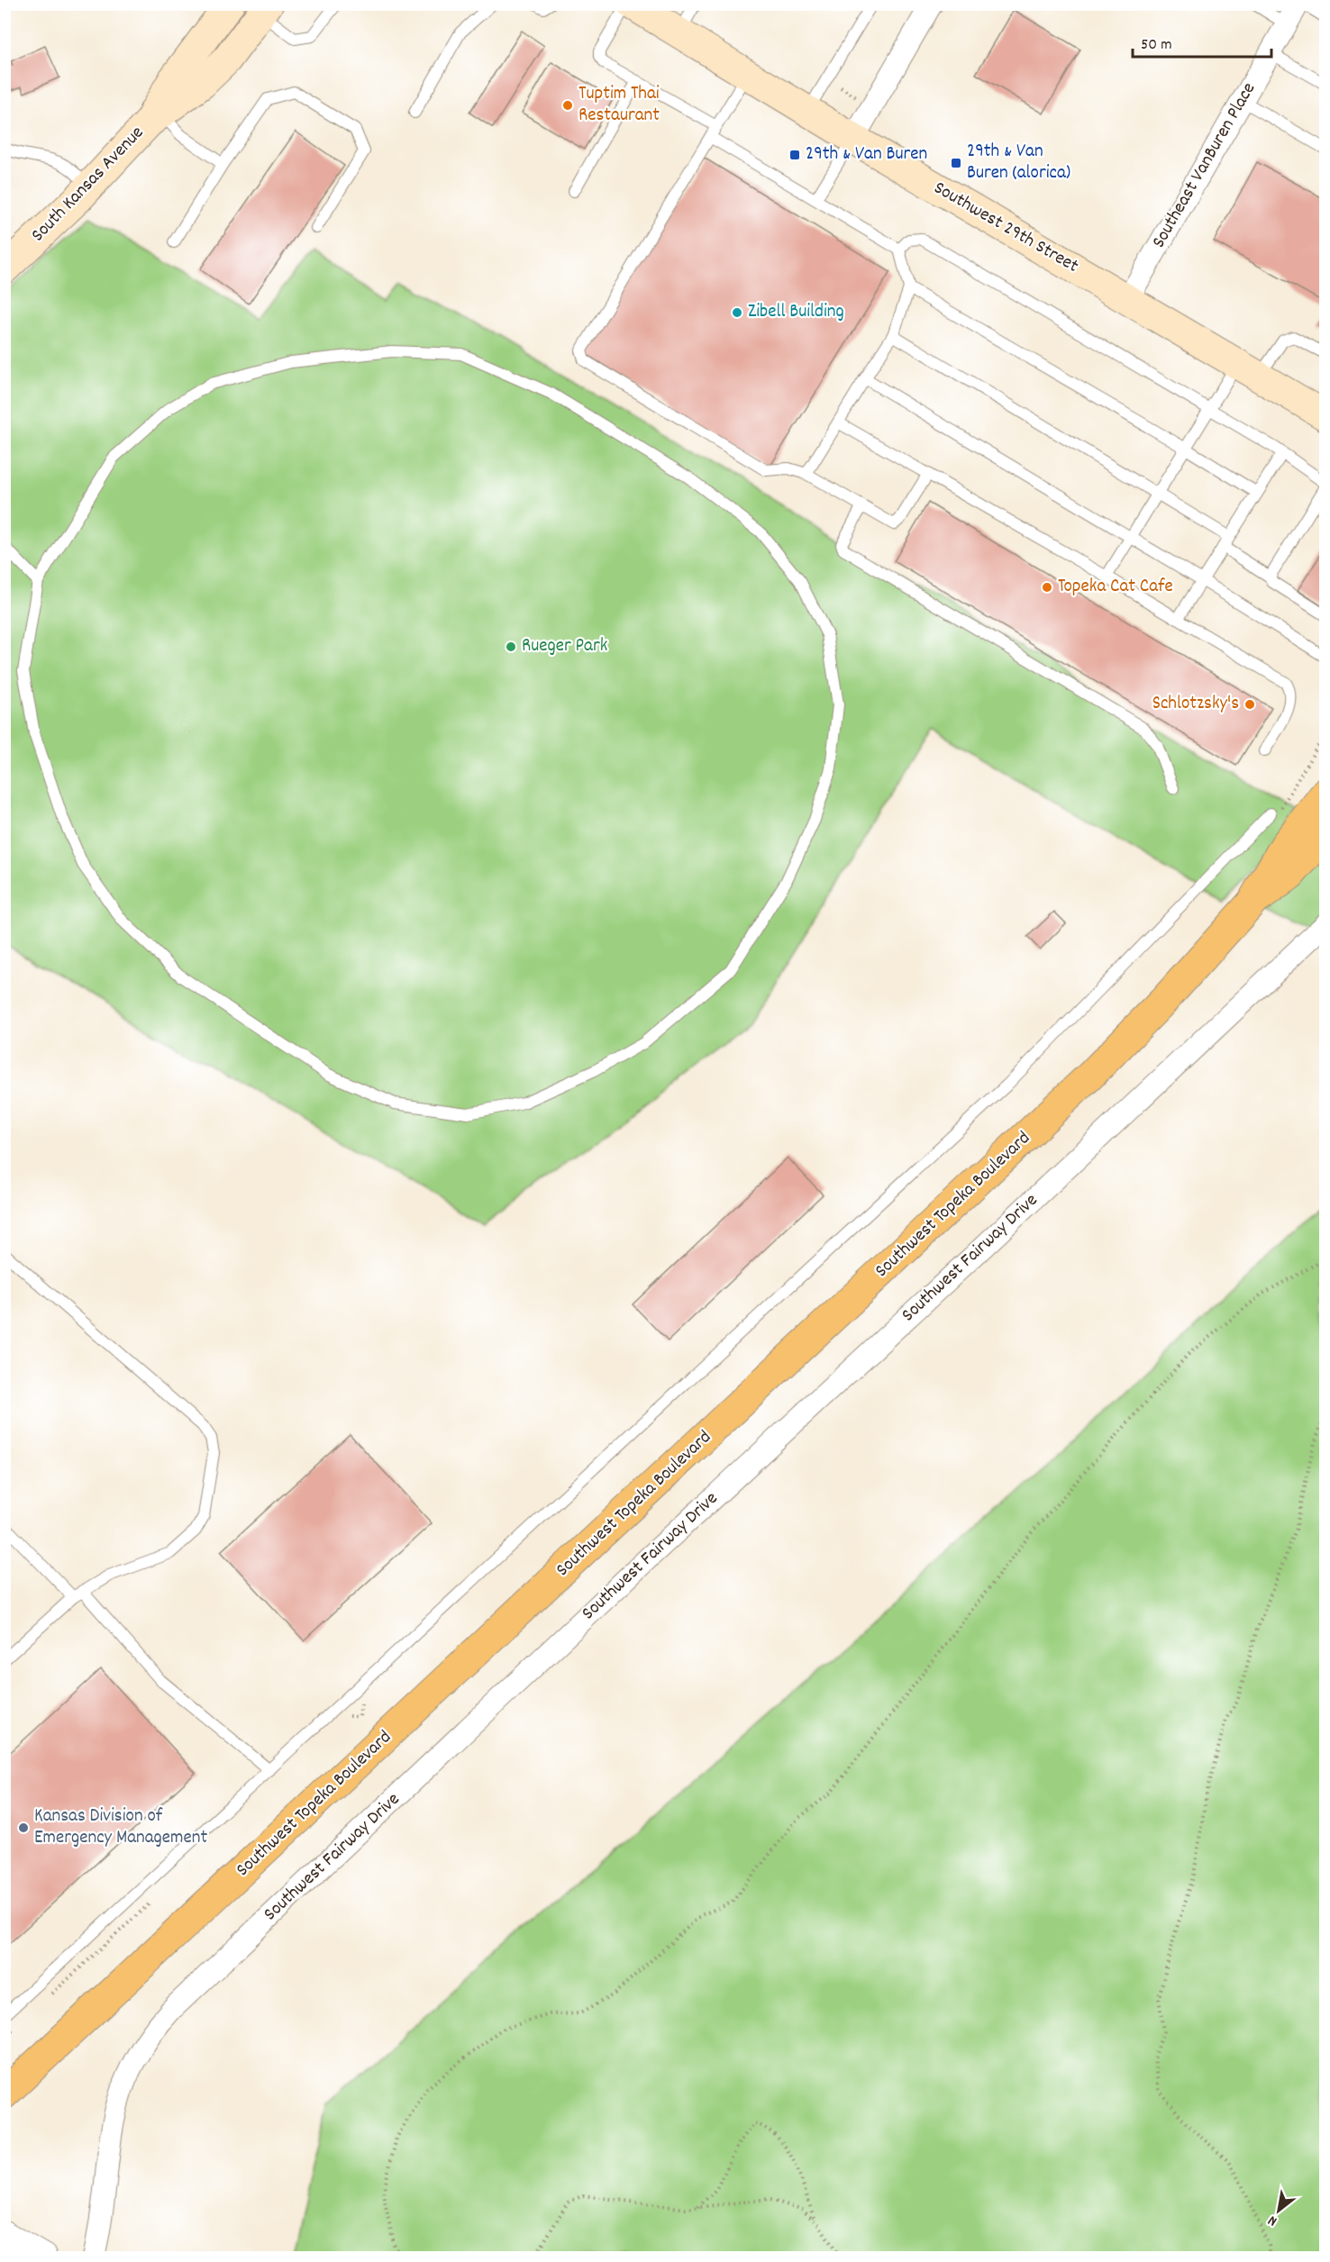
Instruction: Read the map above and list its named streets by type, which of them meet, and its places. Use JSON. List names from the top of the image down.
{
  "streets": {
    "main road": ["South Kansas Avenue", "Southwest 29th Street", "Southwest Topeka Boulevard"],
    "street": ["Southeast VanBuren Place", "Southwest Fairway Drive"]
  },
  "crossings": [
    ["Southeast VanBuren Place", "Southwest 29th Street"]
  ],
  "places": {
    "other": [
      "Tuptim Thai Restaurant",
      "Zibell Building",
      "Topeka Cat Cafe",
      "Rueger Park",
      "Schlotzsky's",
      "Kansas Division of Emergency Management"
    ],
    "transit": ["29th & Van Buren", "29th & Van Buren (alorica)"]
  },
  "scale_bar": "50 m",
  "north": "bottom left"
}
